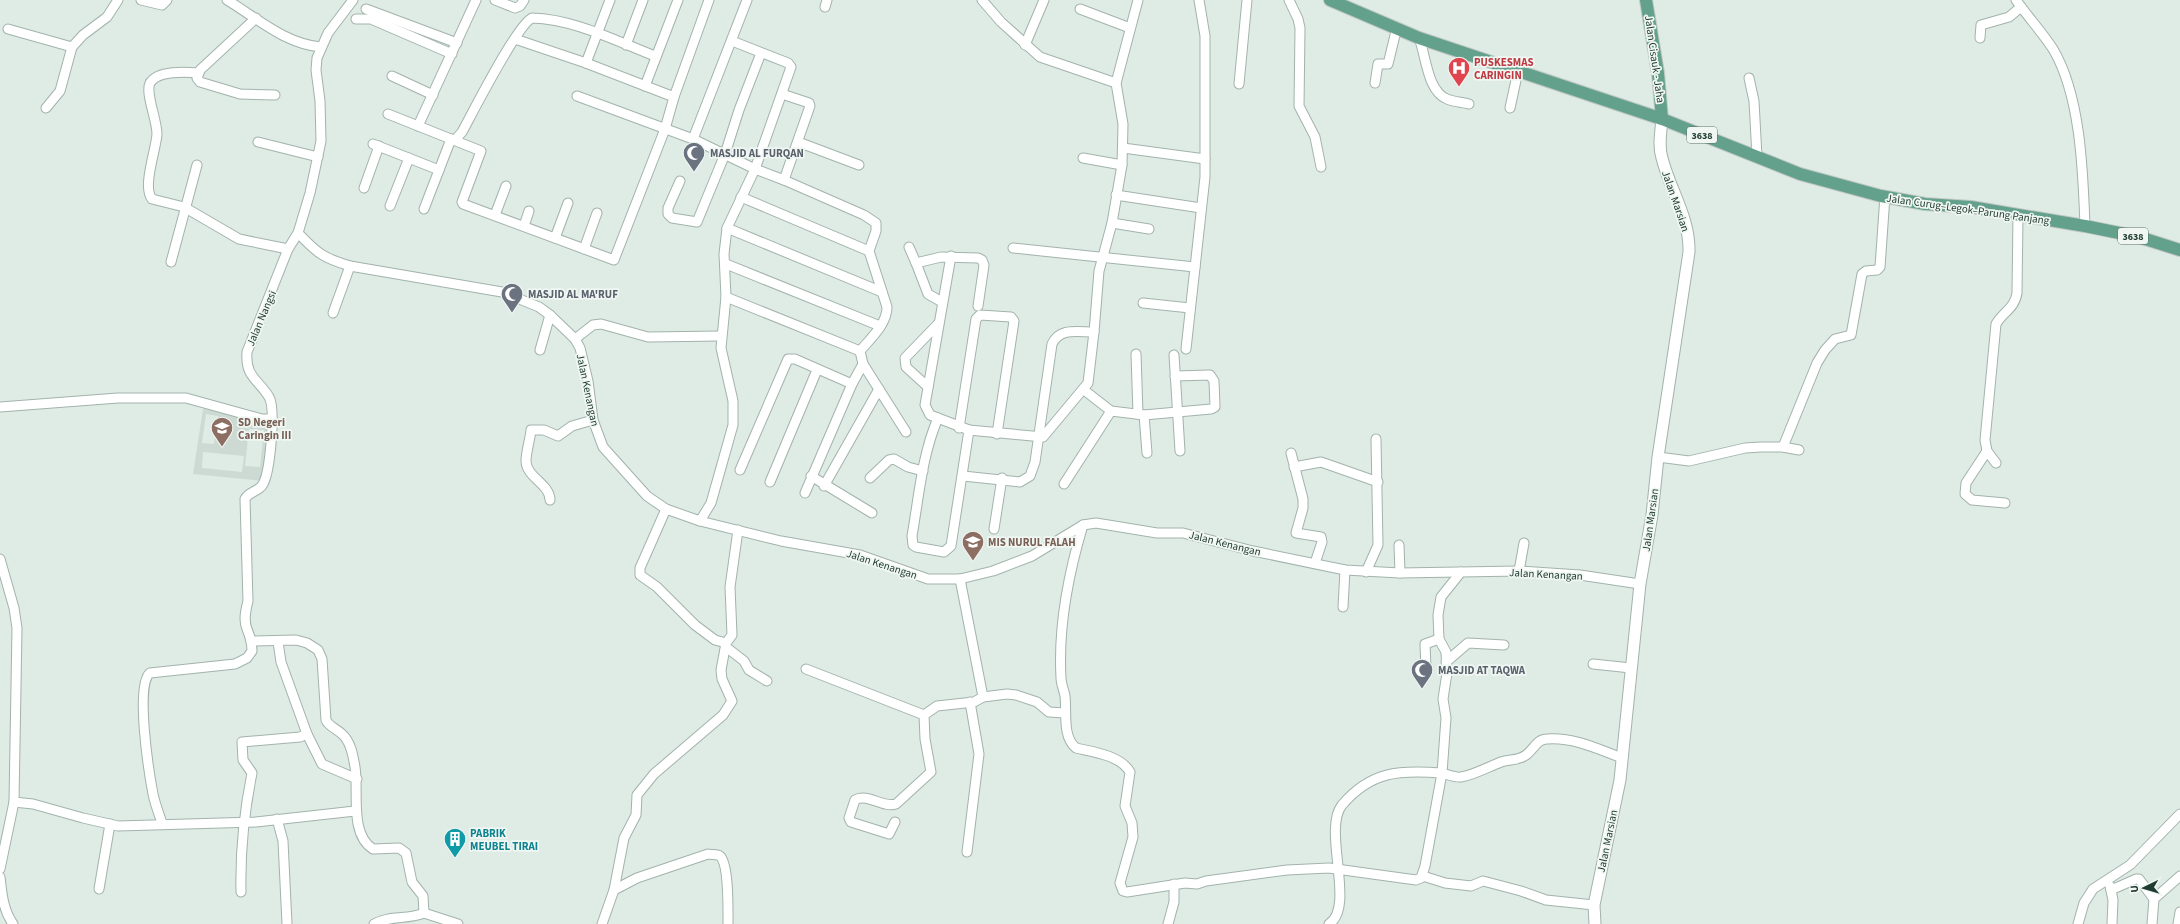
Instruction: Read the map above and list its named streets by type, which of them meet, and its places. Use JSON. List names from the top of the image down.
{
  "streets": {
    "main road": ["Jalan Cisauk - Jaha", "3638", "Jalan Curug–Legok–Parung Panjang"],
    "street": ["Jalan Marsian", "Jalan Nangsi", "Jalan Kenangan"]
  },
  "crossings": [
    ["Jalan Cisauk - Jaha", "Jalan Marsian"],
    ["Jalan Cisauk - Jaha", "Jalan Curug–Legok–Parung Panjang"],
    ["Jalan Marsian", "Jalan Curug–Legok–Parung Panjang"],
    ["Jalan Marsian", "Jalan Kenangan"],
    ["Jalan Nangsi", "Jalan Kenangan"]
  ],
  "places": {
    "hospital": ["PUSKESMAS CARINGIN"],
    "mosque": ["MASJID AL FURQAN", "MASJID AL MA'RUF", "MASJID AT TAQWA"],
    "school or university": ["SD Negeri Caringin III", "MIS NURUL FALAH"],
    "building": ["PABRIK MEUBEL TIRAI"]
  },
  "north": "left"
}
